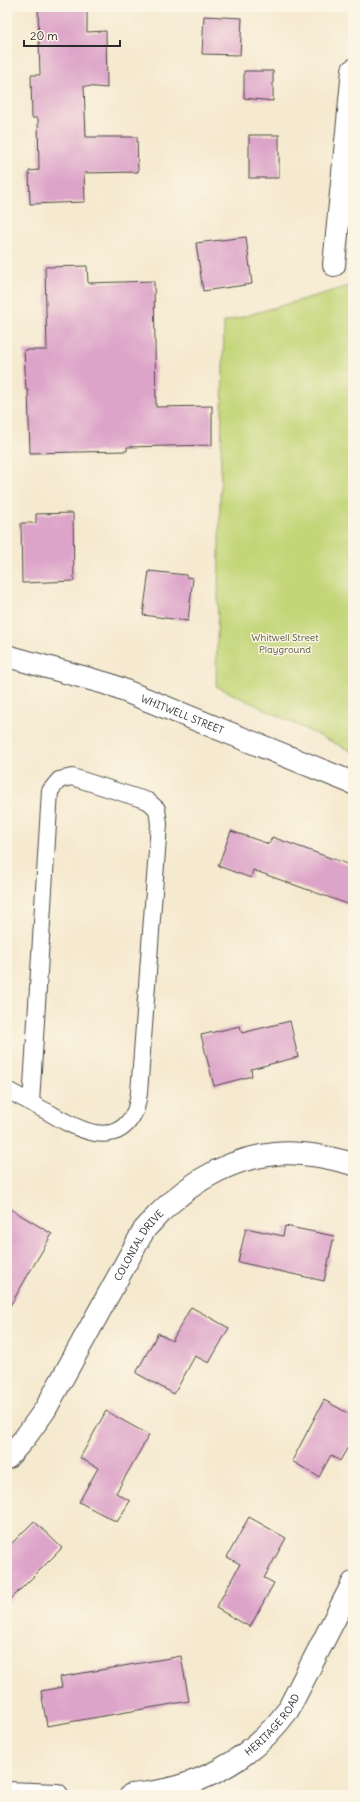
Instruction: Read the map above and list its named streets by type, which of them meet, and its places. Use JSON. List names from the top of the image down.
{
  "streets": {
    "street": ["WHITWELL STREET", "COLONIAL DRIVE", "HERITAGE ROAD"]
  },
  "parks": ["Whitwell Street Playground"],
  "scale_bar": "20 m"
}
